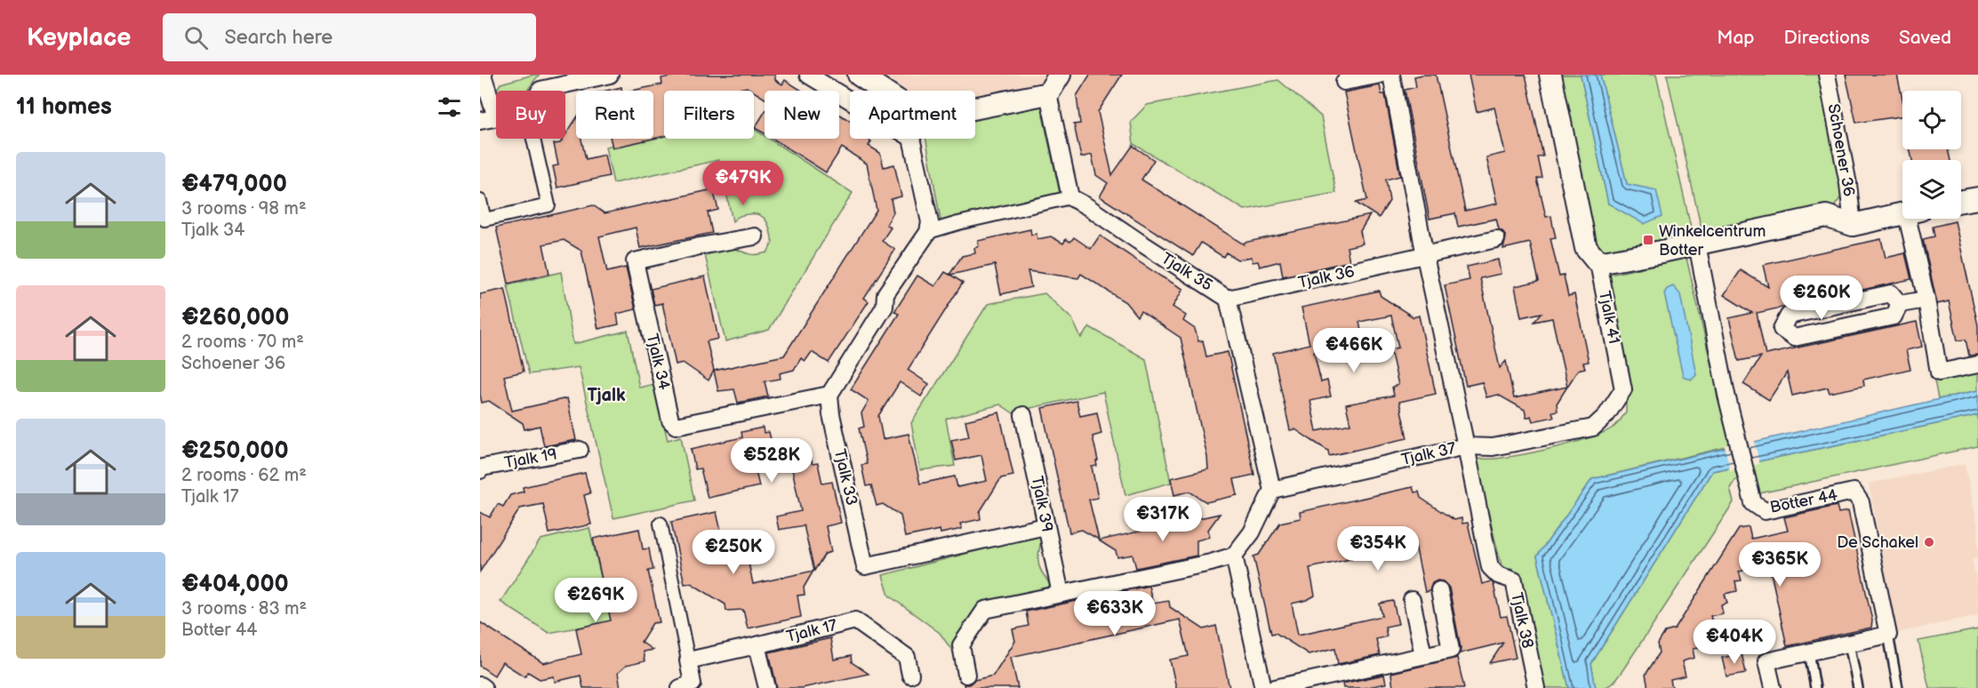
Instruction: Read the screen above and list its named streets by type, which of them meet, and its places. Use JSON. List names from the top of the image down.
{
  "streets": {
    "street": [
      "Schoener 36",
      "Tjalk 35",
      "Tjalk 36",
      "Tjalk 41",
      "Tjalk 34",
      "Tjalk 37",
      "Tjalk 19",
      "Tjalk 33",
      "Botter 44",
      "Tjalk 39",
      "Tjalk 38",
      "Tjalk 17"
    ]
  },
  "crossings": [
    ["Tjalk 35", "Tjalk 36"],
    ["Tjalk 35", "Tjalk 37"],
    ["Tjalk 41", "Tjalk 37"],
    ["Tjalk 34", "Tjalk 33"],
    ["Tjalk 37", "Tjalk 38"],
    ["Tjalk 33", "Tjalk 39"]
  ],
  "districts": ["Tjalk"],
  "places": {
    "transit": ["Winkelcentrum Botter"],
    "other": ["De Schakel"]
  },
  "page": {
    "header": "Keyplace",
    "search": "Search here",
    "nav": ["Map", "Directions", "Saved"],
    "heading": "11 homes",
    "chip": [
      "Buy",
      "Rent",
      "Filters",
      "New",
      "Apartment"
    ],
    "list": [
      {
        "name": "€479,000",
        "note": "3 rooms · 98 m² · Tjalk 34"
      },
      {
        "name": "€260,000",
        "note": "2 rooms · 70 m² · Schoener 36"
      },
      {
        "name": "€250,000",
        "note": "2 rooms · 62 m² · Tjalk 17"
      },
      {
        "name": "€404,000",
        "note": "3 rooms · 83 m² · Botter 44"
      }
    ],
    "price": [
      "€479K",
      "€260K",
      "€466K",
      "€528K",
      "€317K",
      "€354K",
      "€250K",
      "€365K",
      "€269K",
      "€633K",
      "€404K"
    ]
  }
}
